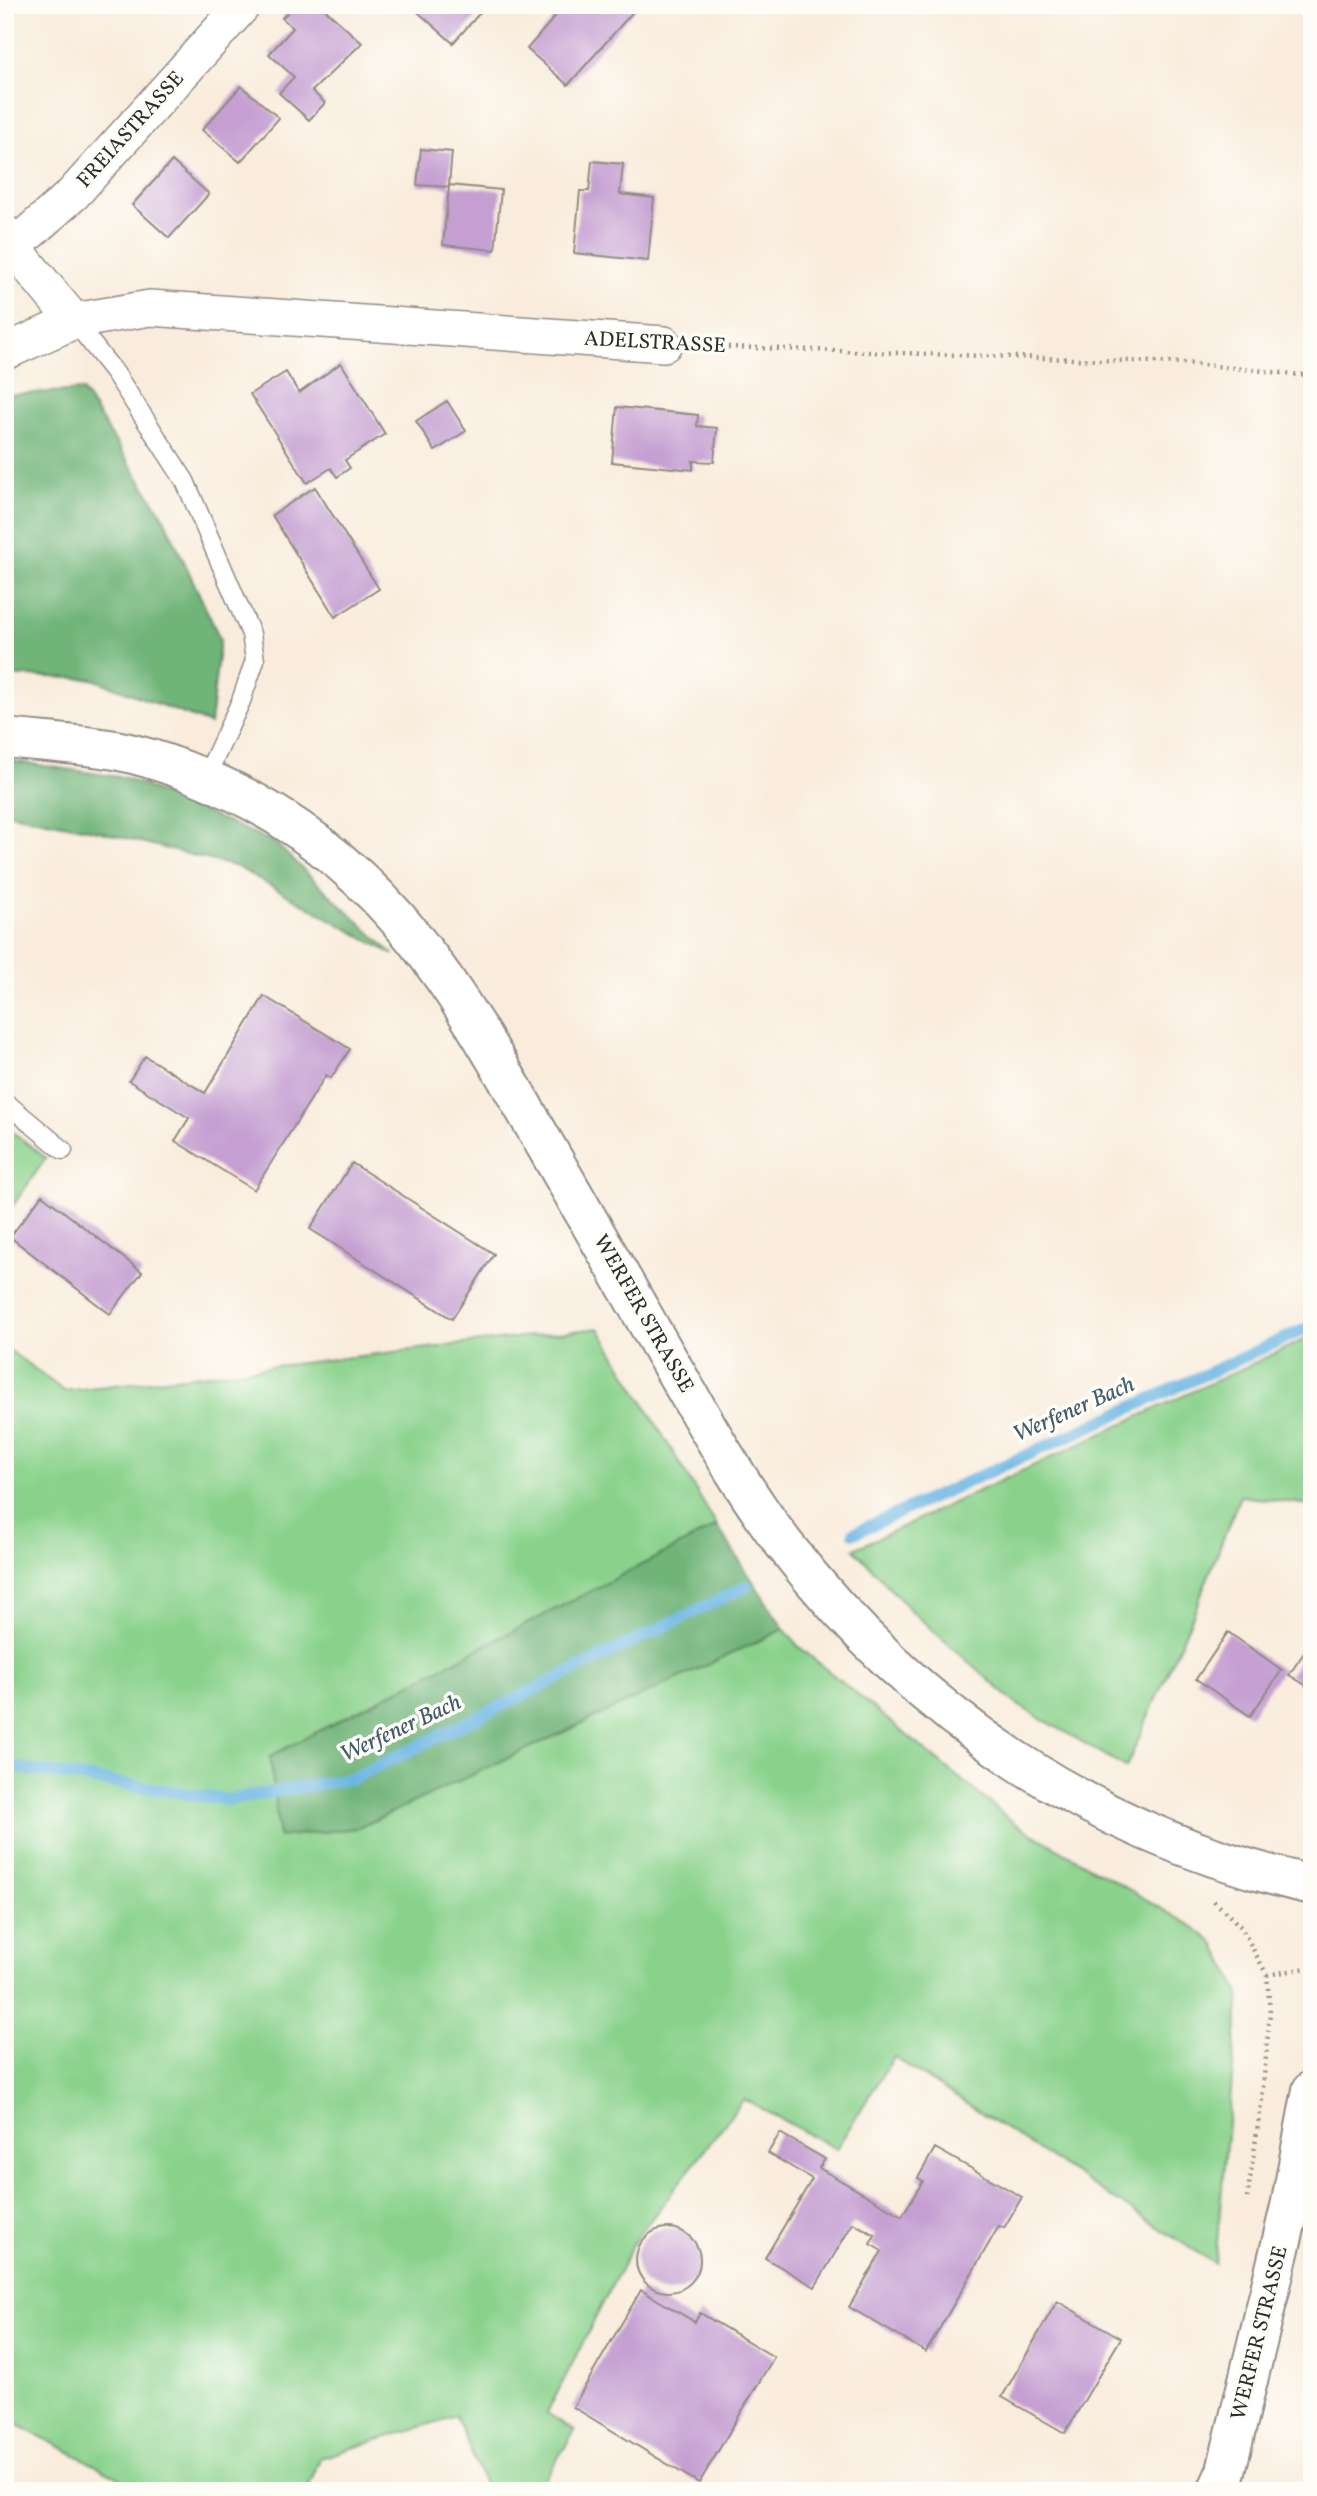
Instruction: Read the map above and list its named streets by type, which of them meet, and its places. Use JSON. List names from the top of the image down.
{
  "streets": {
    "street": ["FREIASTRASSE", "ADELSTRASSE", "WERFER STRASSE"]
  },
  "water": ["Werfener Bach"]
}
